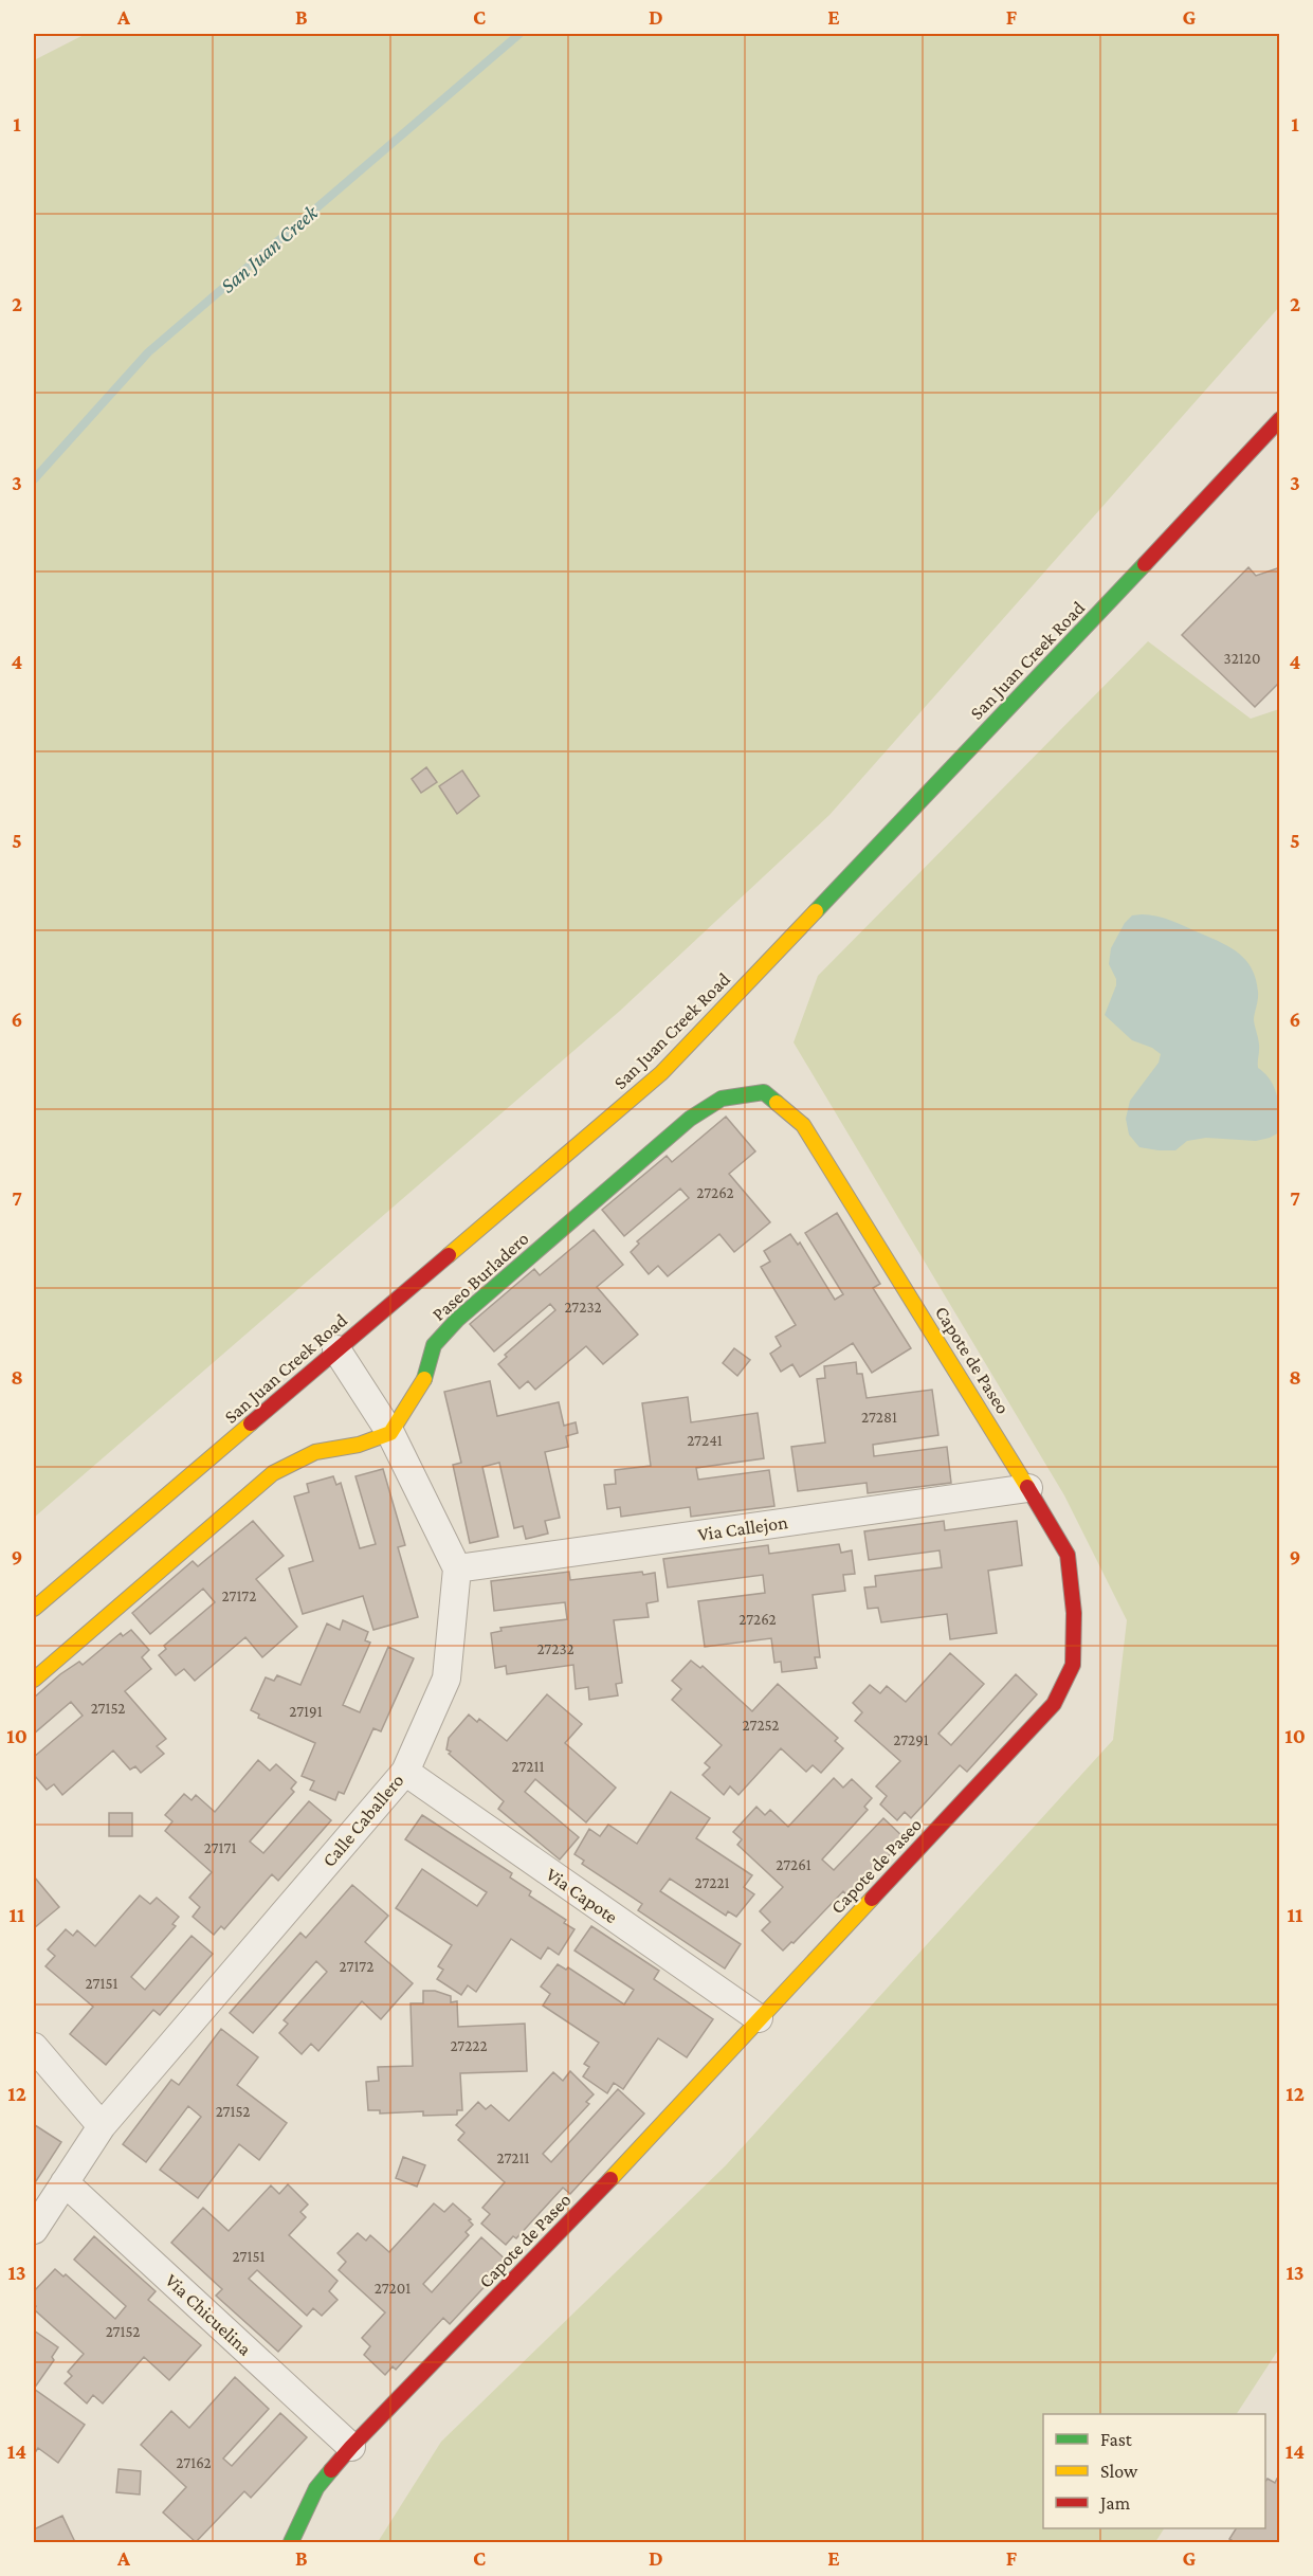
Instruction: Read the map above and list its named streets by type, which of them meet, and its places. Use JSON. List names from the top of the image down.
{
  "streets": {
    "street": [
      "San Juan Creek Road",
      "Paseo Burladero",
      "Capote de Paseo",
      "Via Callejon",
      "Calle Caballero",
      "Via Capote",
      "Via Chicuelina"
    ]
  },
  "crossings": [
    ["Paseo Burladero", "Capote de Paseo"],
    ["Capote de Paseo", "Via Callejon"],
    ["Capote de Paseo", "Via Capote"],
    ["Capote de Paseo", "Via Chicuelina"],
    ["Via Callejon", "Calle Caballero"],
    ["Calle Caballero", "Via Capote"],
    ["Calle Caballero", "Via Chicuelina"]
  ],
  "water": ["San Juan Creek"],
  "house_numbers": [
    "32120",
    "27262",
    "27232",
    "27281",
    "27241",
    "27172",
    "27262",
    "27232",
    "27152",
    "27191",
    "27252",
    "27291",
    "27211",
    "27171",
    "27261",
    "27221",
    "27172",
    "27151",
    "27222",
    "27152",
    "27211",
    "27151",
    "27201",
    "27152",
    "27162"
  ],
  "legend": ["Fast", "Slow", "Jam"],
  "grid": {
    "columns": [
      "A",
      "B",
      "C",
      "D",
      "E",
      "F",
      "G"
    ],
    "rows": [
      "1",
      "2",
      "3",
      "4",
      "5",
      "6",
      "7",
      "8",
      "9",
      "10",
      "11",
      "12",
      "13",
      "14"
    ]
  }
}
